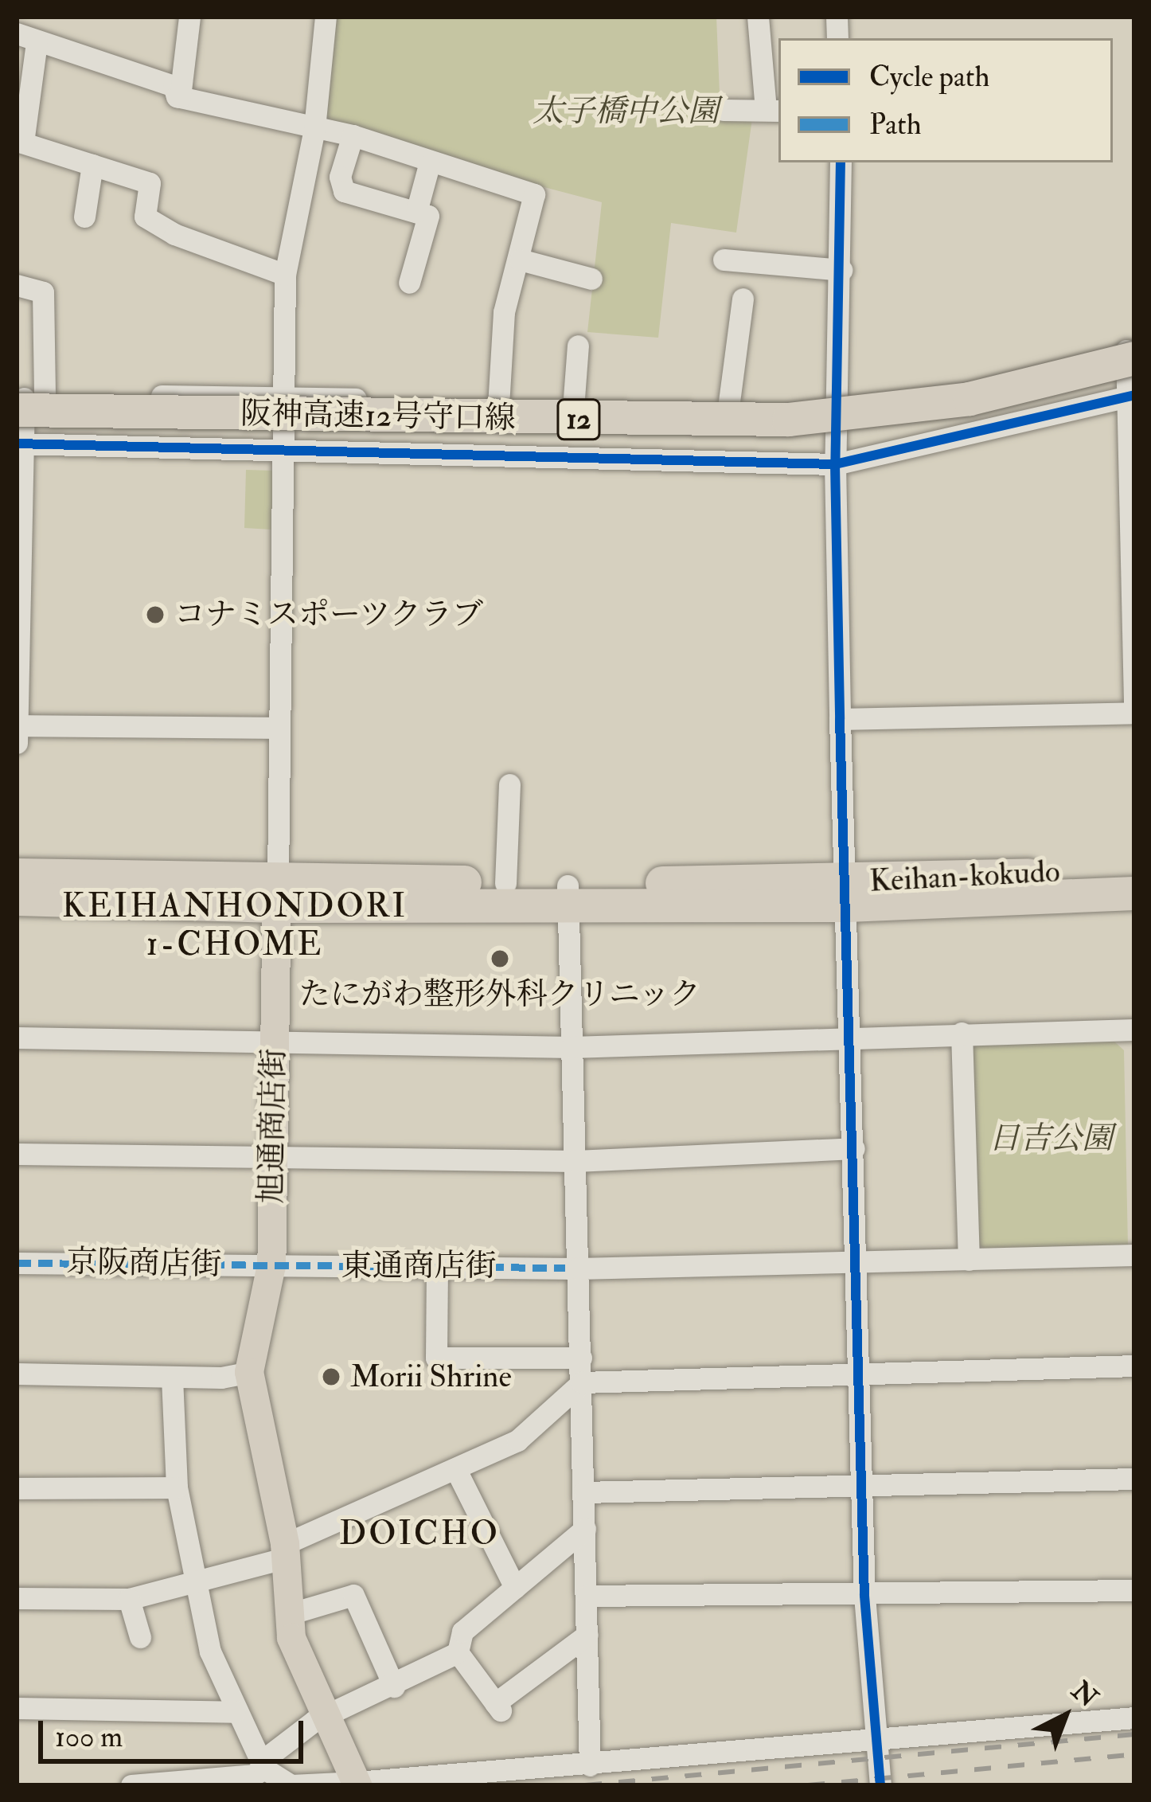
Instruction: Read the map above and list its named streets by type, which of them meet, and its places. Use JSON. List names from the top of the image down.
{
  "streets": {
    "highway": ["阪神高速12号守口線", "12", "Keihan-kokudo"],
    "main road": ["旭通商店街"],
    "street": ["京阪商店街", "東通商店街"]
  },
  "crossings": [
    ["Keihan-kokudo", "旭通商店街"],
    ["旭通商店街", "京阪商店街"],
    ["旭通商店街", "東通商店街"],
    ["京阪商店街", "東通商店街"]
  ],
  "districts": ["KEIHANHONDORI 1-CHOME", "DOICHO"],
  "parks": ["太子橋中公園", "日吉公園"],
  "places": ["コナミスポーツクラブ", "たにがわ整形外科クリニック", "Morii Shrine"],
  "legend": ["Cycle path", "Path"],
  "scale_bar": "100 m",
  "north": "top right"
}
